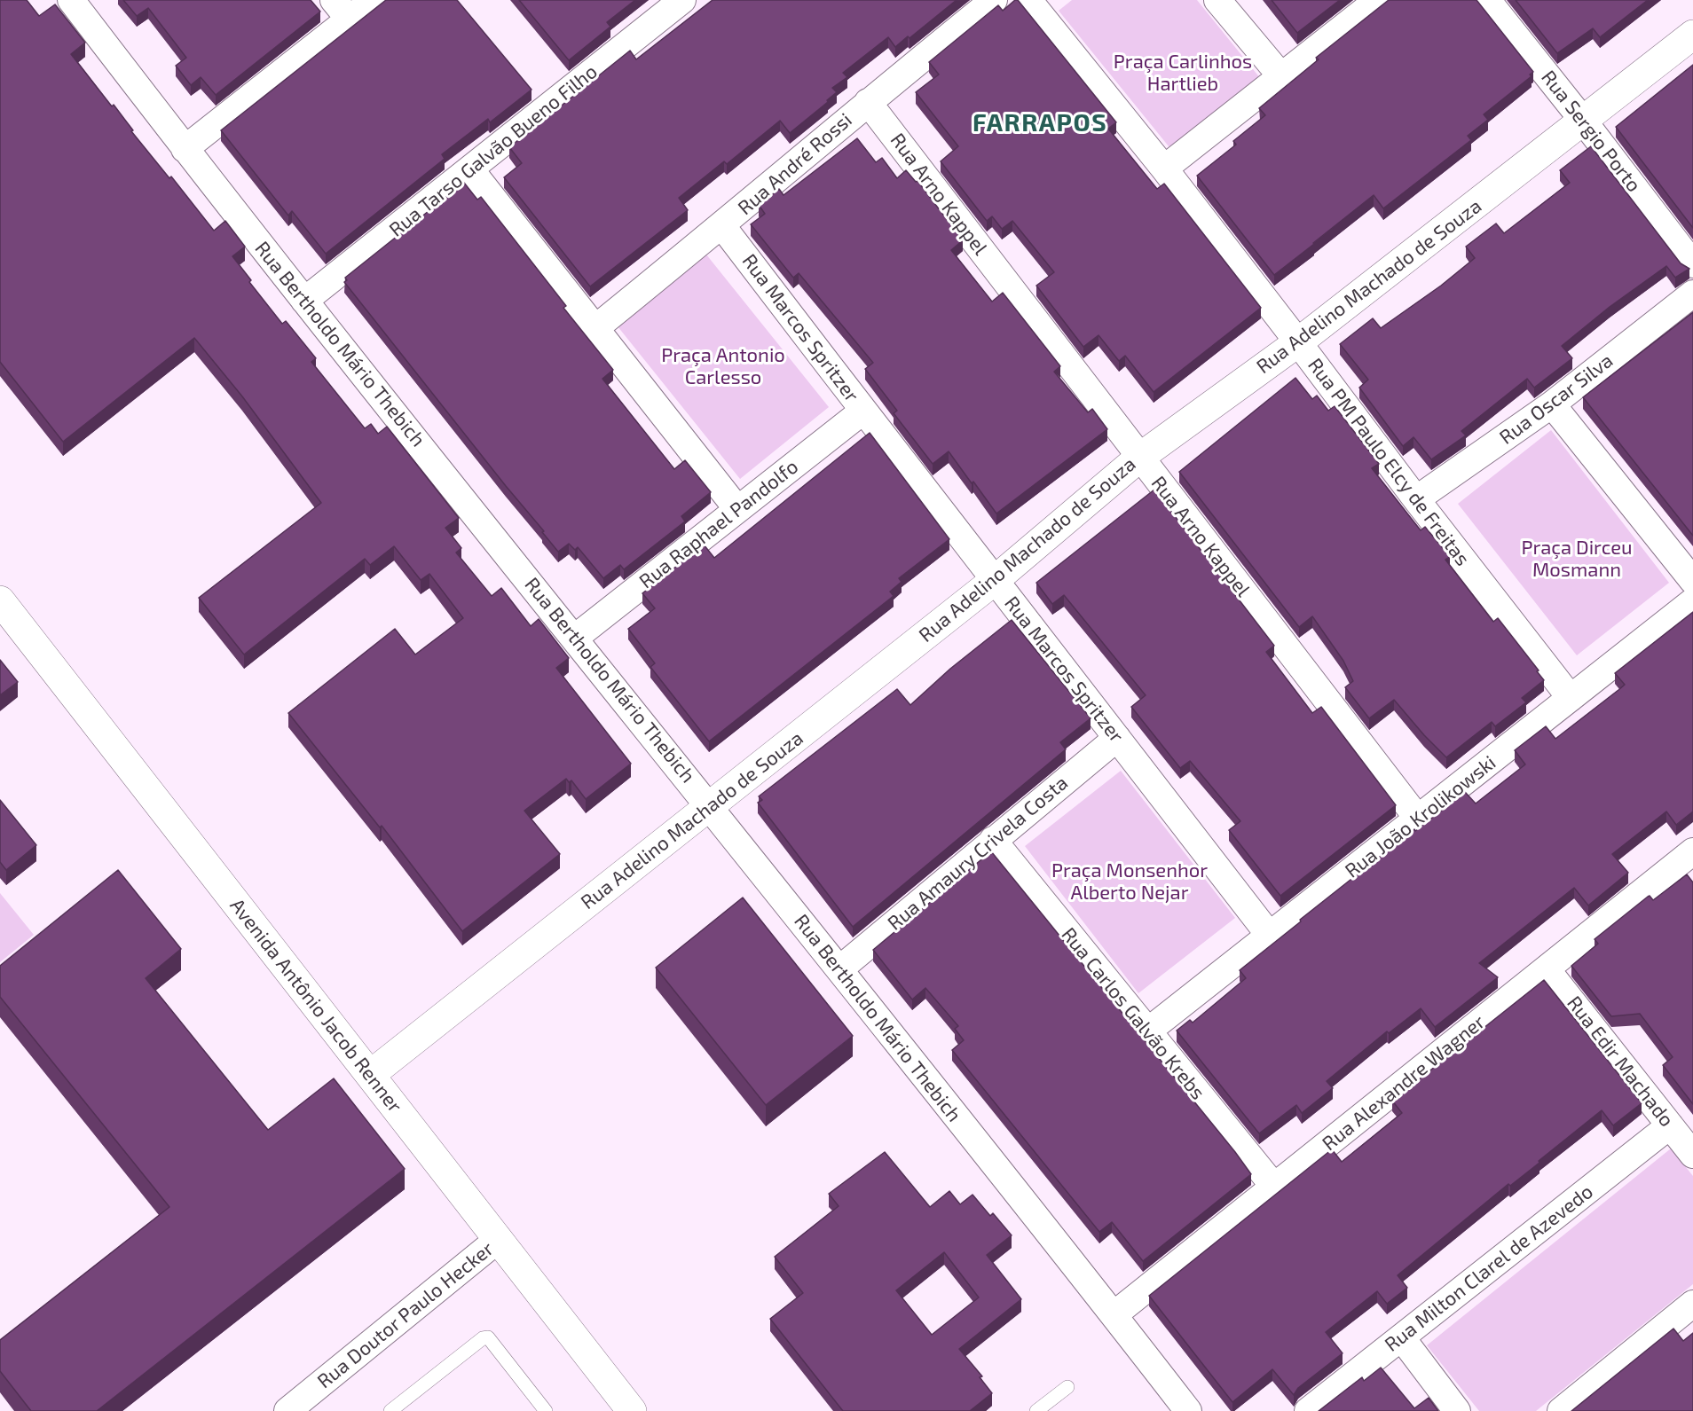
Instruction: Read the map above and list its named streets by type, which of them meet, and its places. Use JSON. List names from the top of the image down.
{
  "streets": {
    "street": [
      "Rua Sergio Porto",
      "Rua Tarso Galvão Bueno Filho",
      "Rua André Rossi",
      "Rua Arno Kappel",
      "Rua Adelino Machado de Souza",
      "Rua Marcos Spritzer",
      "Rua Bertholdo Mário Thebich",
      "Rua Oscar Silva",
      "Rua PM Paulo Elcy de Freitas",
      "Rua Raphael Pandolfo",
      "Rua João Krolikowski",
      "Rua Amaury Crivela Costa",
      "Avenida Antônio Jacob Renner",
      "Rua Carlos Galvão Krebs",
      "Rua Edir Machado",
      "Rua Alexandre Wagner",
      "Rua Milton Clarel de Azevedo",
      "Rua Doutor Paulo Hecker"
    ]
  },
  "crossings": [
    ["Rua Sergio Porto", "Rua Adelino Machado de Souza"],
    ["Rua Tarso Galvão Bueno Filho", "Rua Bertholdo Mário Thebich"],
    ["Rua André Rossi", "Rua Arno Kappel"],
    ["Rua André Rossi", "Rua Marcos Spritzer"],
    ["Rua Arno Kappel", "Rua Adelino Machado de Souza"],
    ["Rua Arno Kappel", "Rua João Krolikowski"],
    ["Rua Adelino Machado de Souza", "Rua Marcos Spritzer"],
    ["Rua Adelino Machado de Souza", "Rua Bertholdo Mário Thebich"],
    ["Rua Adelino Machado de Souza", "Rua PM Paulo Elcy de Freitas"],
    ["Rua Adelino Machado de Souza", "Avenida Antônio Jacob Renner"],
    ["Rua Marcos Spritzer", "Rua Raphael Pandolfo"],
    ["Rua Marcos Spritzer", "Rua João Krolikowski"],
    ["Rua Marcos Spritzer", "Rua Amaury Crivela Costa"],
    ["Rua Bertholdo Mário Thebich", "Rua Raphael Pandolfo"],
    ["Rua Bertholdo Mário Thebich", "Rua Amaury Crivela Costa"],
    ["Rua Bertholdo Mário Thebich", "Rua Alexandre Wagner"],
    ["Rua Oscar Silva", "Rua PM Paulo Elcy de Freitas"],
    ["Rua PM Paulo Elcy de Freitas", "Rua João Krolikowski"],
    ["Rua João Krolikowski", "Rua Carlos Galvão Krebs"],
    ["Rua Amaury Crivela Costa", "Rua Carlos Galvão Krebs"],
    ["Avenida Antônio Jacob Renner", "Rua Doutor Paulo Hecker"],
    ["Rua Carlos Galvão Krebs", "Rua Alexandre Wagner"],
    ["Rua Edir Machado", "Rua Alexandre Wagner"],
    ["Rua Edir Machado", "Rua Milton Clarel de Azevedo"]
  ],
  "districts": ["FARRAPOS"],
  "parks": [
    "Praça Carlinhos Hartlieb",
    "Praça Antonio Carlesso",
    "Praça Dirceu Mosmann",
    "Praça Monsenhor Alberto Nejar"
  ]
}
